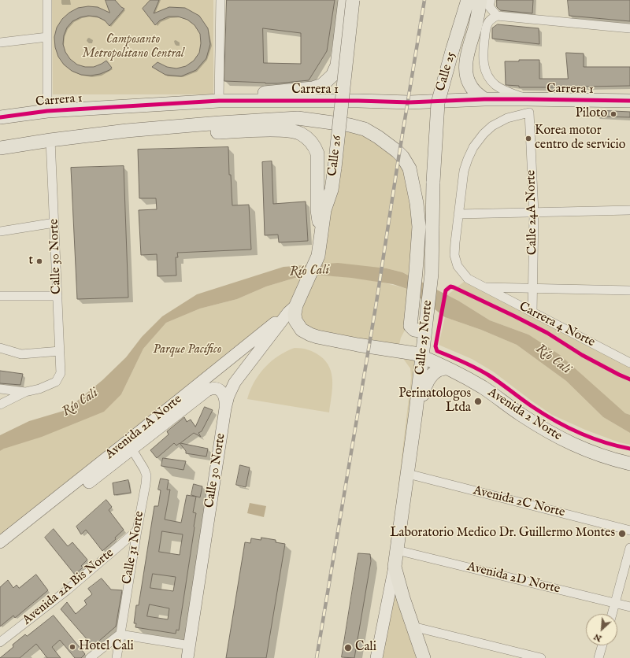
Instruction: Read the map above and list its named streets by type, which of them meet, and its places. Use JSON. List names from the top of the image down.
{
  "streets": {
    "main road": [
      "Calle 25",
      "Carrera 1",
      "Calle 26",
      "Calle 30 Norte",
      "Calle 25 Norte",
      "Avenida 2 Norte",
      "Avenida 2A Norte"
    ],
    "street": [
      "Calle 24A Norte",
      "Carrera 4 Norte",
      "Avenida 2C Norte",
      "Calle 31 Norte",
      "Avenida 2D Norte",
      "Avenida 2A Bis Norte"
    ]
  },
  "crossings": [
    ["Calle 25", "Calle 25 Norte"],
    ["Calle 26", "Calle 30 Norte"],
    ["Calle 26", "Avenida 2 Norte"],
    ["Calle 26", "Avenida 2A Norte"],
    ["Calle 24A Norte", "Carrera 4 Norte"],
    ["Calle 30 Norte", "Avenida 2 Norte"],
    ["Calle 30 Norte", "Avenida 2A Norte"],
    ["Calle 25 Norte", "Avenida 2 Norte"],
    ["Calle 25 Norte", "Avenida 2C Norte"],
    ["Calle 25 Norte", "Avenida 2D Norte"],
    ["Avenida 2 Norte", "Avenida 2A Norte"],
    ["Avenida 2A Norte", "Calle 31 Norte"],
    ["Calle 31 Norte", "Avenida 2A Bis Norte"]
  ],
  "water": ["Río Cali"],
  "parks": ["Camposanto Metropolitano Central", "Parque Pacífico"],
  "places": [
    "Piloto",
    "Korea motor centro de servicio",
    "t",
    "Perinatologos Ltda",
    "Laboratorio Medico Dr. Guillermo Montes",
    "Hotel Cali",
    "Cali"
  ],
  "north": "bottom left"
}
